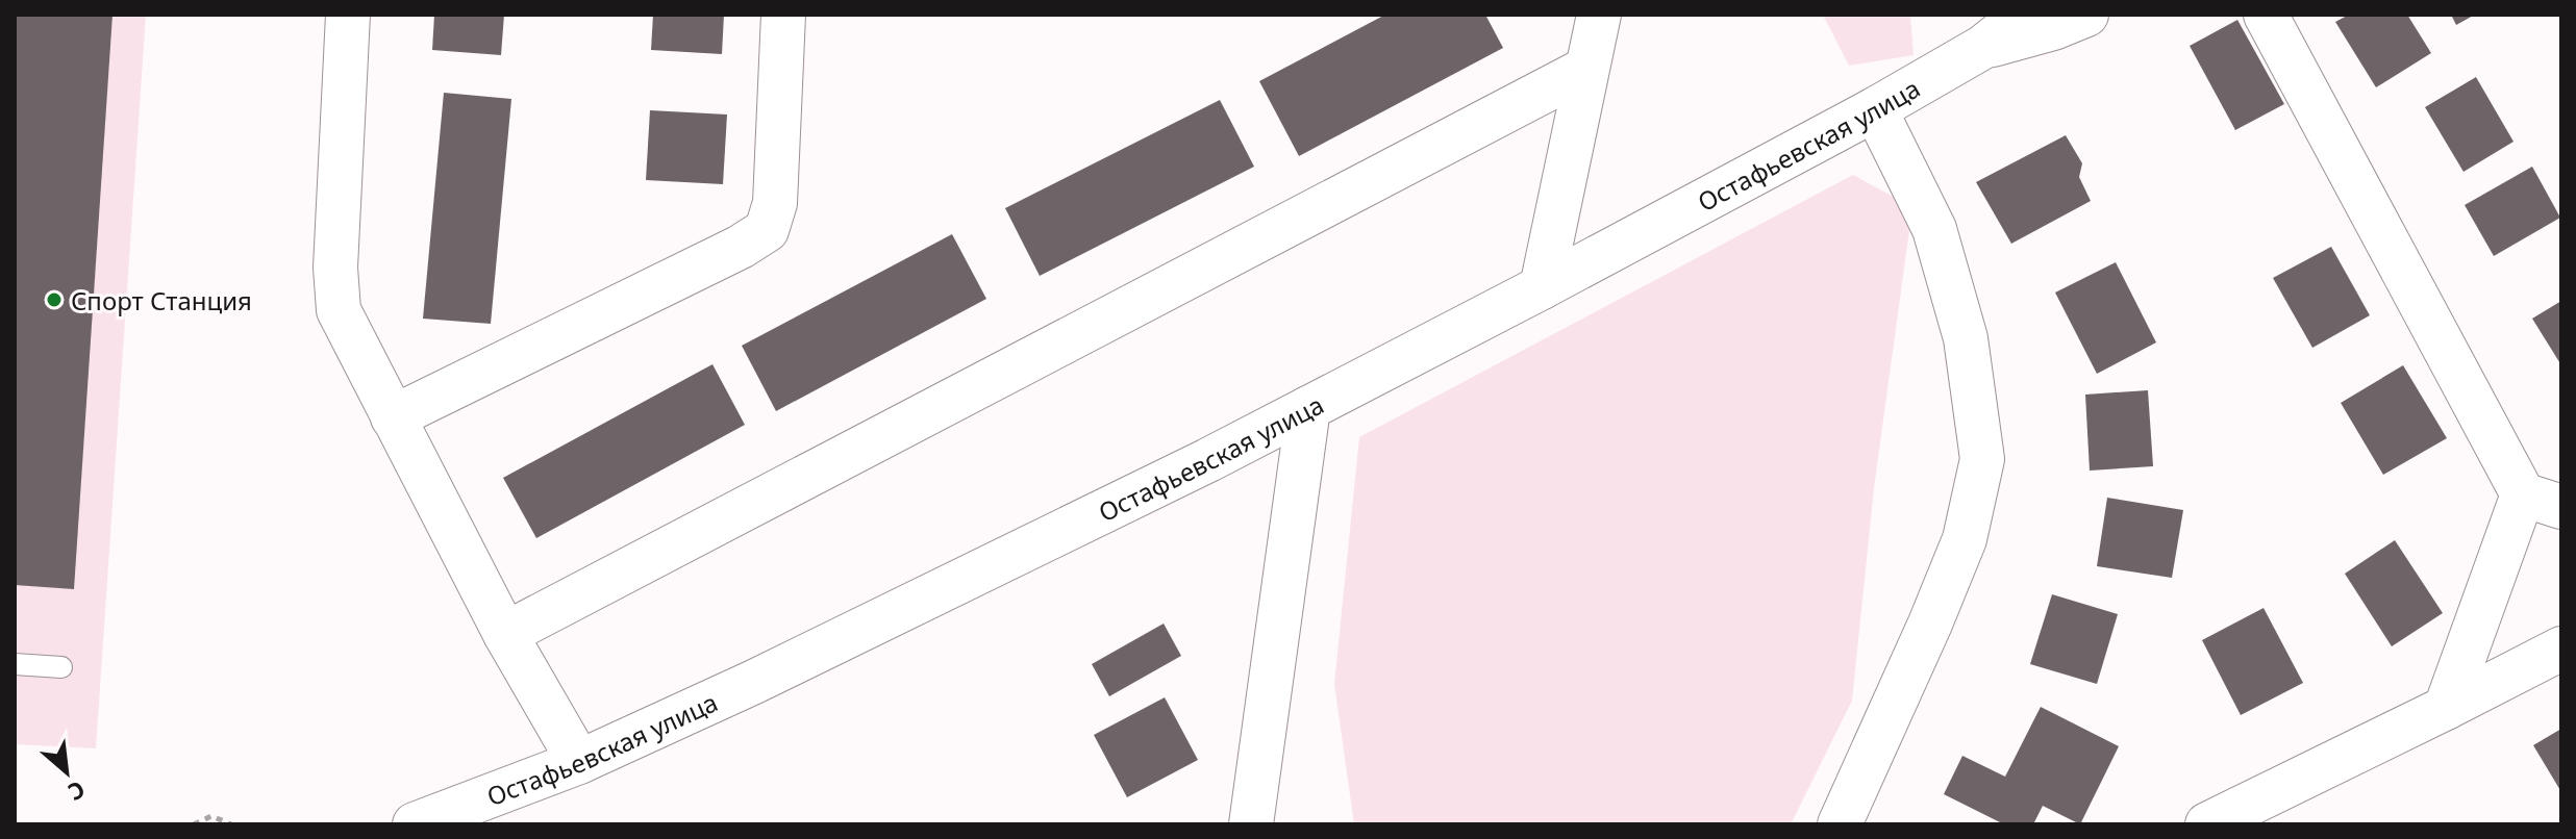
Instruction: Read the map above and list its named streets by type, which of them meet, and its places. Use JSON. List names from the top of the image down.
{
  "streets": {
    "street": ["Остафьевская улица"]
  },
  "places": ["Спорт Станция"],
  "north": "bottom right"
}
